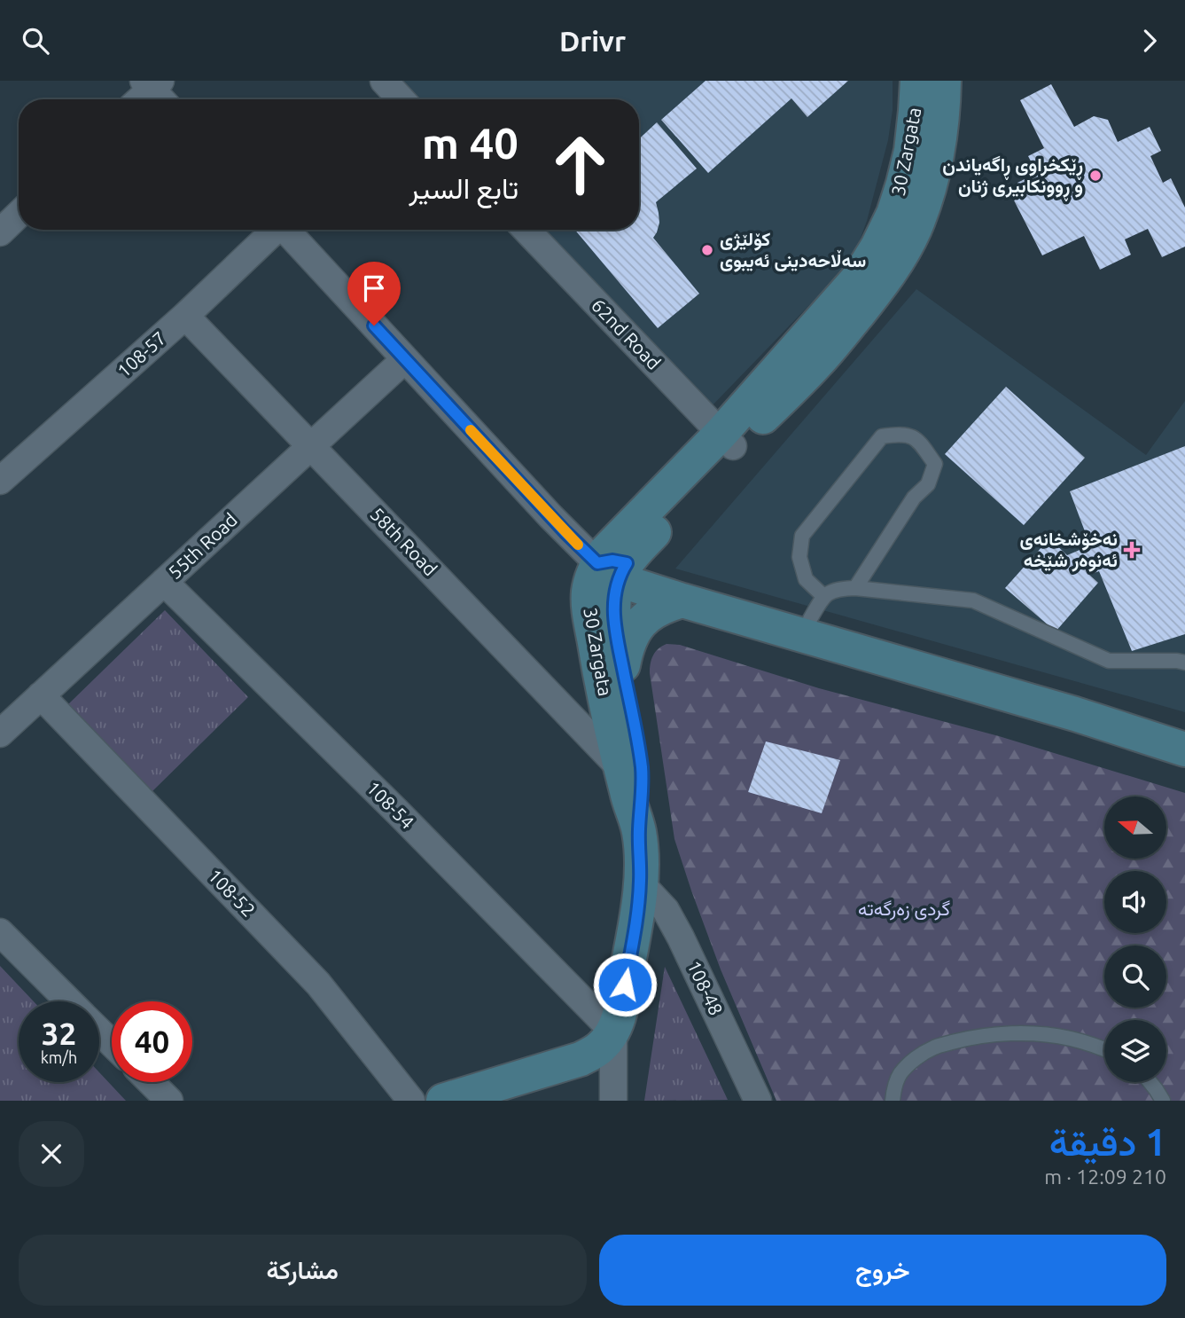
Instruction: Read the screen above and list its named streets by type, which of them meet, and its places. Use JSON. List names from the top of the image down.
{
  "streets": {
    "street": [
      "30 Zargata",
      "62nd Road",
      "108-57",
      "58th Road",
      "55th Road",
      "108-54",
      "108-52",
      "108-48"
    ]
  },
  "crossings": [
    ["30 Zargata", "62nd Road"],
    ["30 Zargata", "58th Road"],
    ["30 Zargata", "108-54"],
    ["30 Zargata", "108-48"],
    ["108-57", "58th Road"],
    ["58th Road", "55th Road"],
    ["55th Road", "108-54"],
    ["55th Road", "108-52"]
  ],
  "parks": ["گردی زەرگەتە"],
  "places": {
    "other": ["ڕێکخراوی ڕاگەیاندن و ڕوونکابیری ژنان", "کۆلێژی سەڵاحەدینی ئەیبوی"],
    "health": ["نەخۆشخانەی ئەنوەر شێخە"]
  },
  "north": "left",
  "page": {
    "header": "Drivr",
    "turn": ["40 m", "تابع السير"],
    "speed": "32 km/h",
    "limit": "40",
    "heading": ["1 دقيقة", "210 m · 12:09"],
    "buttons": ["خروج", "مشاركة"]
  }
}
